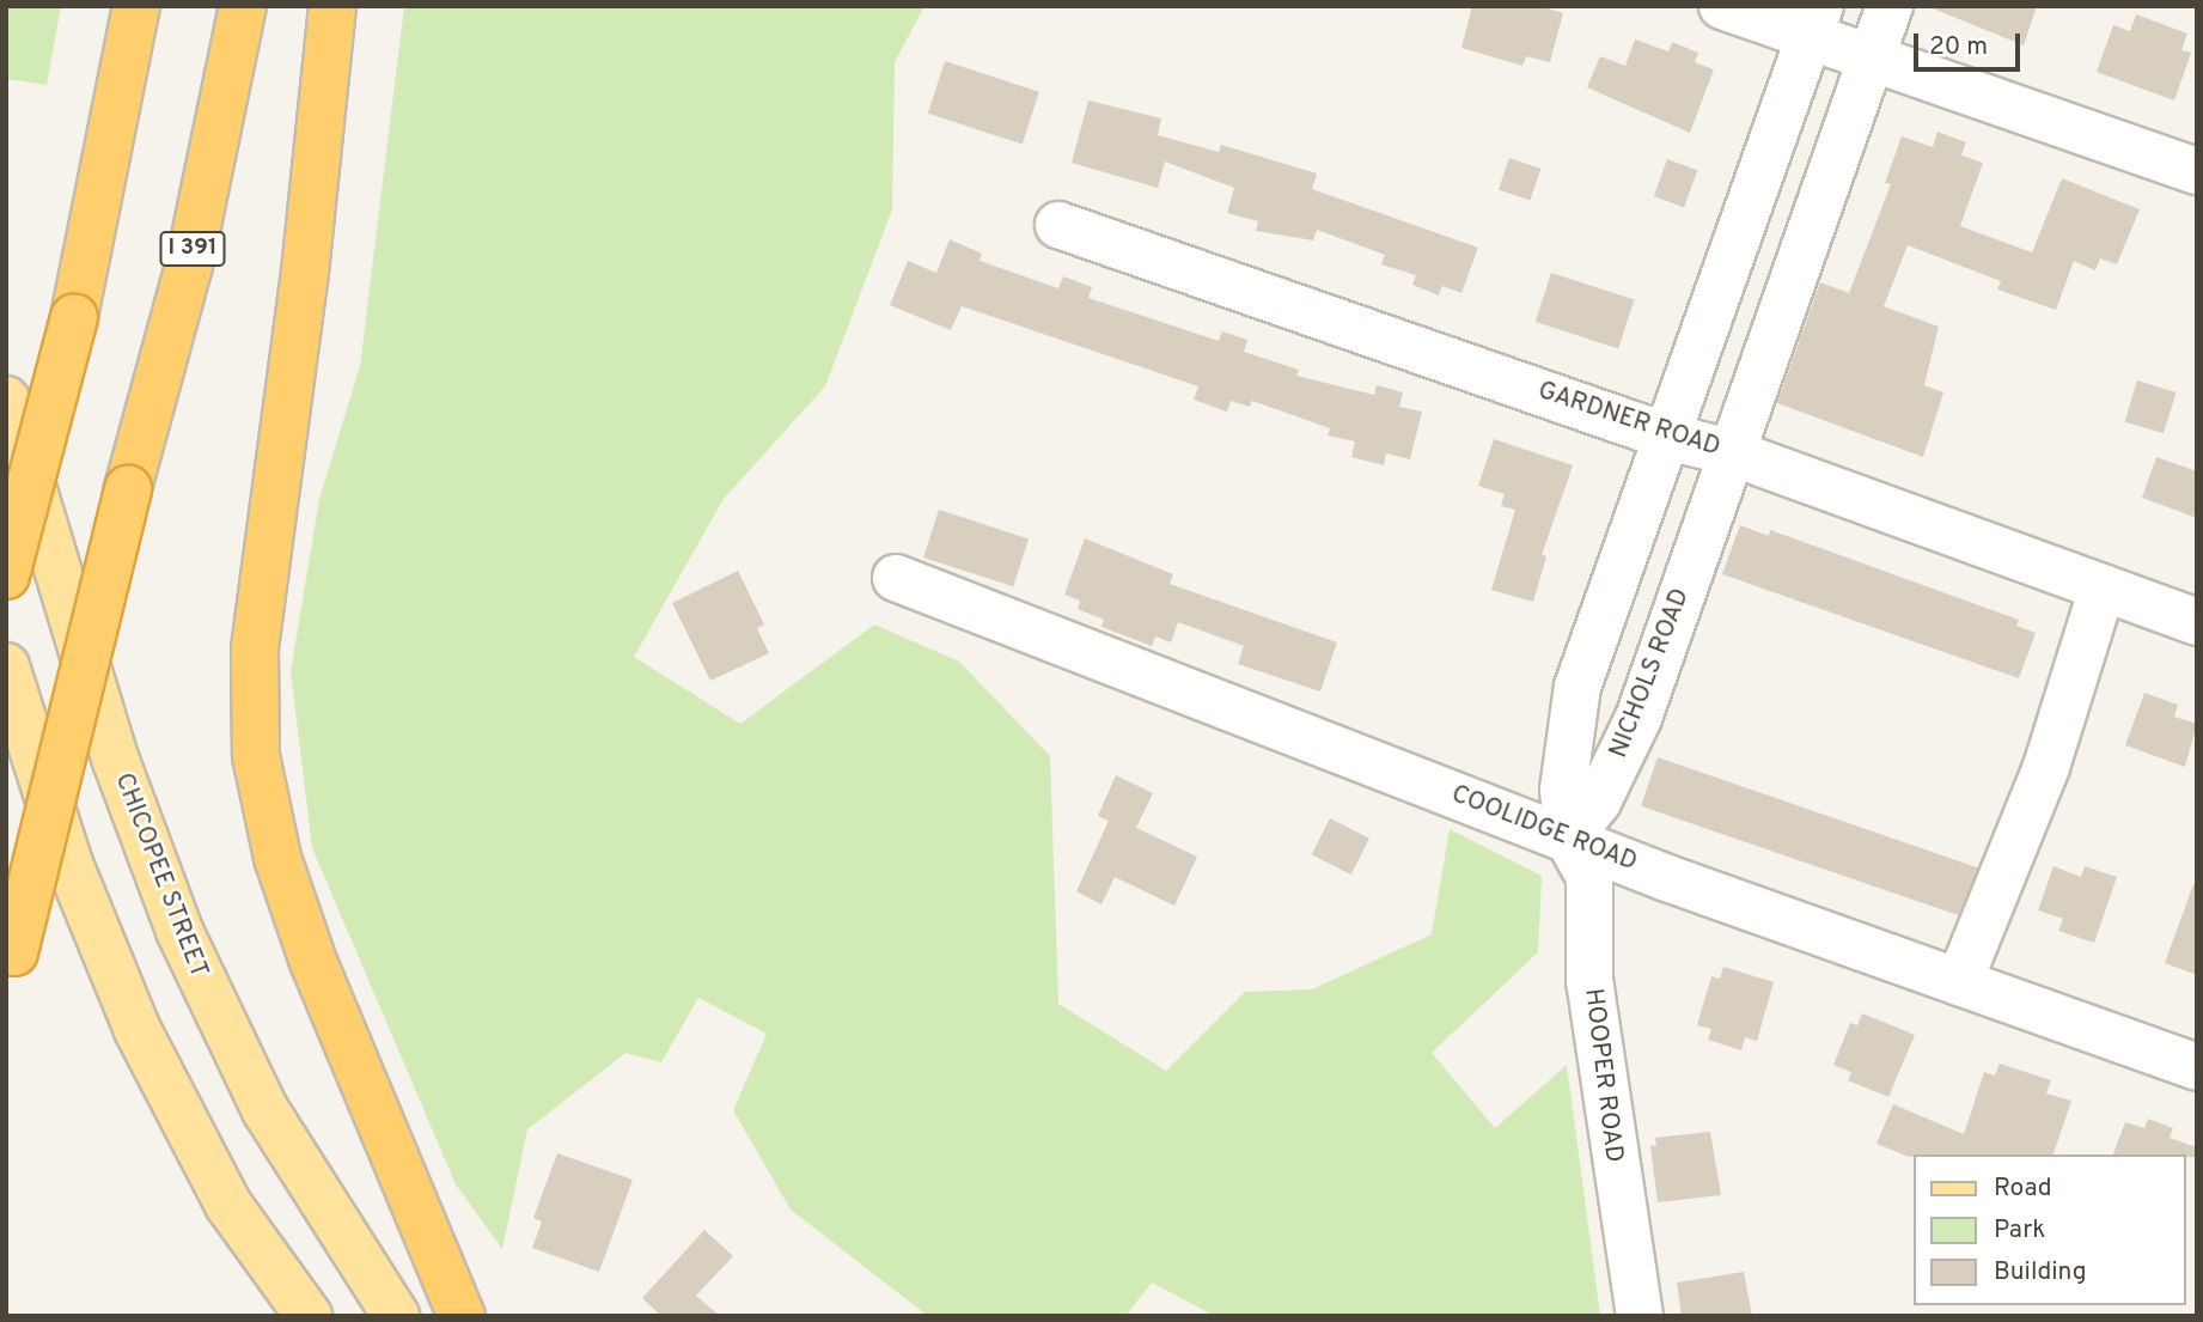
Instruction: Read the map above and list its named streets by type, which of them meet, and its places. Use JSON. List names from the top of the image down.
{
  "streets": {
    "highway": ["I 391"],
    "main road": ["CHICOPEE STREET"],
    "street": [
      "GARDNER ROAD",
      "NICHOLS ROAD",
      "COOLIDGE ROAD",
      "HOOPER ROAD"
    ]
  },
  "crossings": [
    ["GARDNER ROAD", "NICHOLS ROAD"],
    ["NICHOLS ROAD", "COOLIDGE ROAD"],
    ["NICHOLS ROAD", "HOOPER ROAD"],
    ["COOLIDGE ROAD", "HOOPER ROAD"]
  ],
  "legend": ["Road", "Park", "Building"],
  "scale_bar": "20 m"
}
